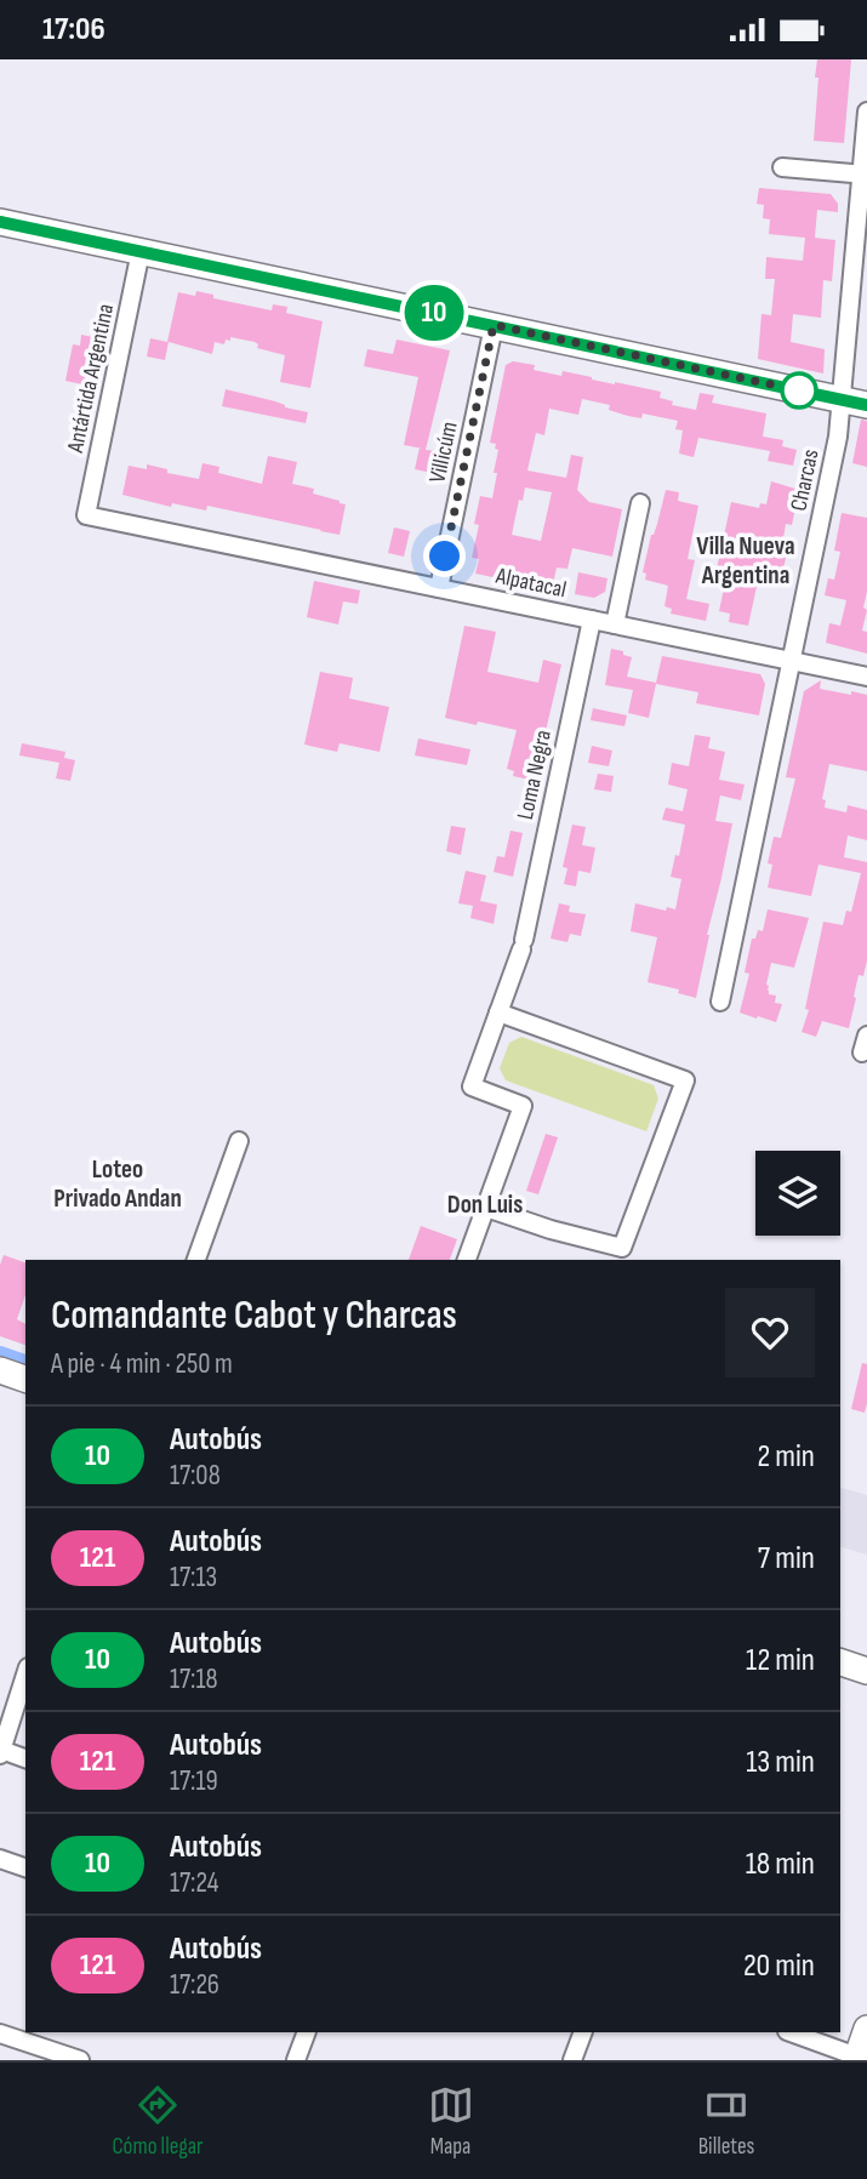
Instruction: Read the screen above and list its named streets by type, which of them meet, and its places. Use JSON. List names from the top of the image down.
{
  "streets": {
    "street": [
      "Antártida Argentina",
      "Villicúm",
      "Charcas",
      "Alpatacal",
      "Loma Negra"
    ]
  },
  "crossings": [
    ["Antártida Argentina", "Alpatacal"],
    ["Villicúm", "Alpatacal"],
    ["Charcas", "Alpatacal"],
    ["Alpatacal", "Loma Negra"]
  ],
  "districts": ["Villa Nueva Argentina", "Loteo Privado Andan", "Don Luis"],
  "lines": ["bus line 10"],
  "page": {
    "status": "17:06",
    "on_map": "10",
    "heading": ["Comandante Cabot y Charcas", "A pie · 4 min · 250 m"],
    "list": [
      {
        "mark": "10",
        "name": "Autobús",
        "note": "17:08",
        "value": "2 min"
      },
      {
        "mark": "121",
        "name": "Autobús",
        "note": "17:13",
        "value": "7 min"
      },
      {
        "mark": "10",
        "name": "Autobús",
        "note": "17:18",
        "value": "12 min"
      },
      {
        "mark": "121",
        "name": "Autobús",
        "note": "17:19",
        "value": "13 min"
      },
      {
        "mark": "10",
        "name": "Autobús",
        "note": "17:24",
        "value": "18 min"
      },
      {
        "mark": "121",
        "name": "Autobús",
        "note": "17:26",
        "value": "20 min"
      }
    ],
    "tabs": ["Cómo llegar", "Mapa", "Billetes"]
  }
}
